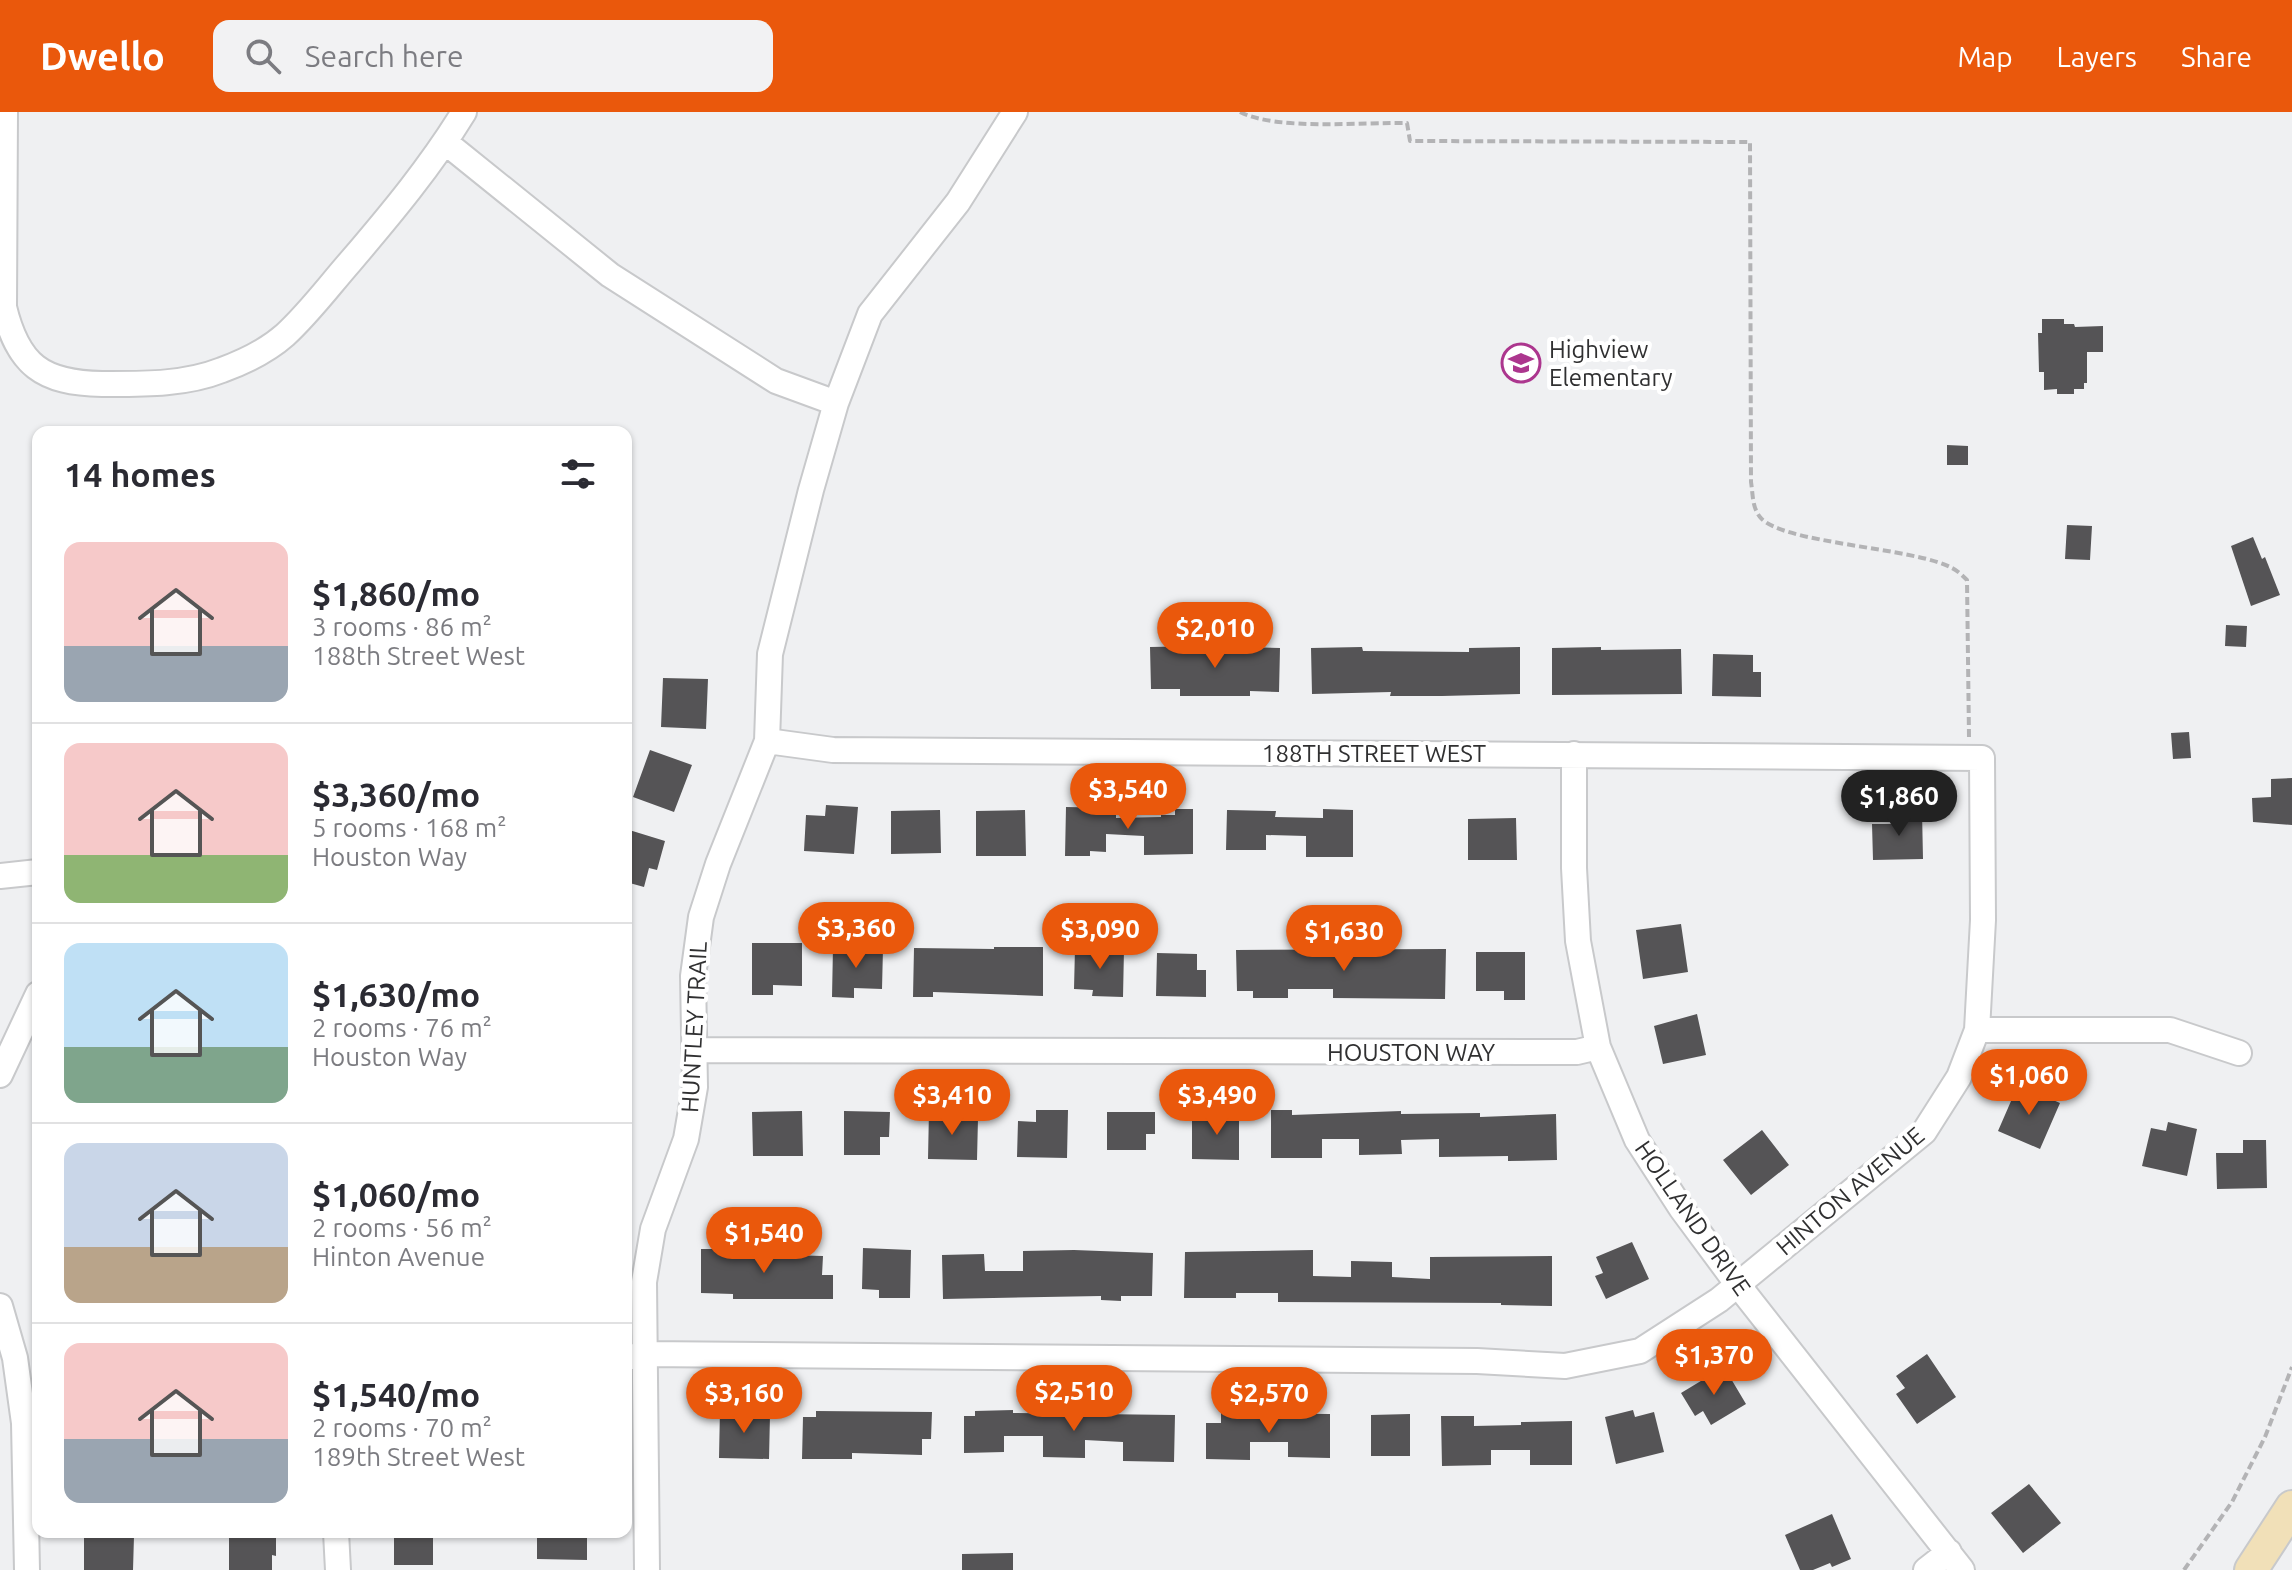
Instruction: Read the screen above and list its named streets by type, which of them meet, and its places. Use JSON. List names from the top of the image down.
{
  "streets": {
    "street": [
      "188TH STREET WEST",
      "HUNTLEY TRAIL",
      "HOUSTON WAY",
      "HINTON AVENUE",
      "HOLLAND DRIVE"
    ]
  },
  "crossings": [
    ["188TH STREET WEST", "HUNTLEY TRAIL"],
    ["188TH STREET WEST", "HINTON AVENUE"],
    ["188TH STREET WEST", "HOLLAND DRIVE"],
    ["HUNTLEY TRAIL", "HOUSTON WAY"],
    ["HUNTLEY TRAIL", "HINTON AVENUE"],
    ["HOUSTON WAY", "HOLLAND DRIVE"],
    ["HINTON AVENUE", "HOLLAND DRIVE"]
  ],
  "places": {
    "school or university": ["Highview Elementary"]
  },
  "page": {
    "header": "Dwello",
    "search": "Search here",
    "nav": ["Map", "Layers", "Share"],
    "heading": "14 homes",
    "list": [
      {
        "name": "$1,860/mo",
        "note": "3 rooms · 86 m² · 188th Street West"
      },
      {
        "name": "$3,360/mo",
        "note": "5 rooms · 168 m² · Houston Way"
      },
      {
        "name": "$1,630/mo",
        "note": "2 rooms · 76 m² · Houston Way"
      },
      {
        "name": "$1,060/mo",
        "note": "2 rooms · 56 m² · Hinton Avenue"
      },
      {
        "name": "$1,540/mo",
        "note": "2 rooms · 70 m² · 189th Street West"
      }
    ],
    "price": [
      "$2,010",
      "$3,540",
      "$1,860",
      "$3,360",
      "$3,090",
      "$1,630",
      "$1,060",
      "$3,410",
      "$3,490",
      "$1,540",
      "$1,370",
      "$2,510",
      "$3,160",
      "$2,570"
    ]
  }
}
